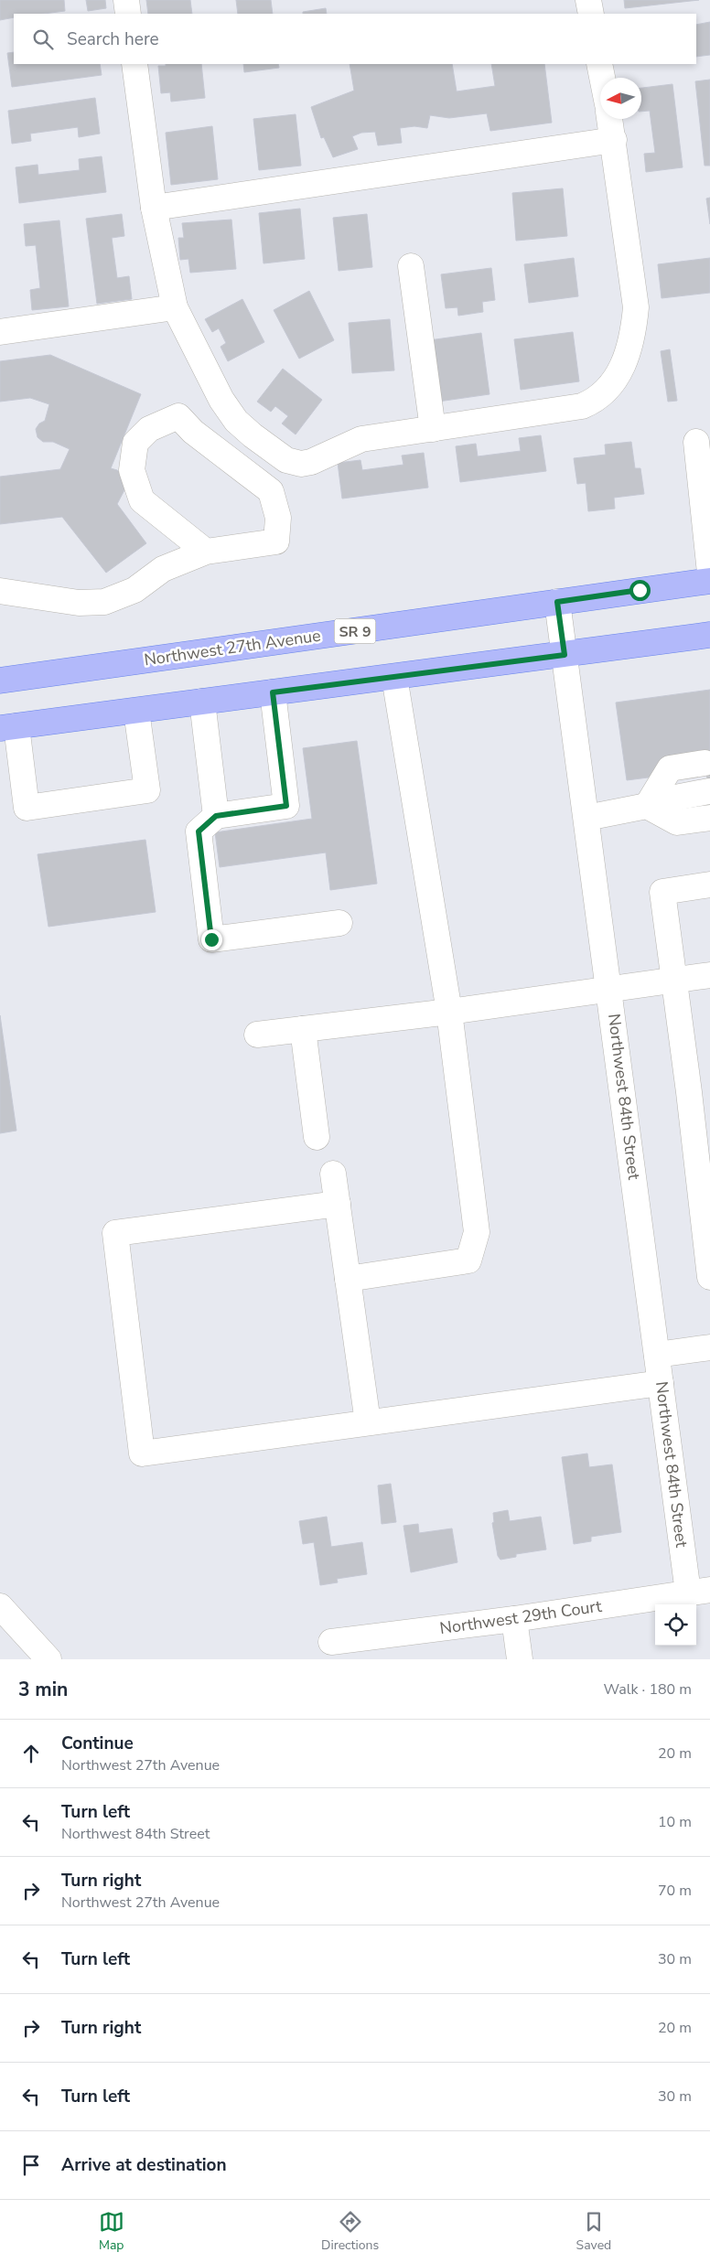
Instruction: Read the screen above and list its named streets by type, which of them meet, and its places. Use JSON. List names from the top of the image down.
{
  "streets": {
    "main road": ["SR 9", "Northwest 27th Avenue"],
    "street": ["Northwest 84th Street", "Northwest 29th Court"]
  },
  "crossings": [
    ["Northwest 27th Avenue", "Northwest 84th Street"],
    ["Northwest 84th Street", "Northwest 29th Court"]
  ],
  "north": "left",
  "page": {
    "search": "Search here",
    "heading": ["3 min", "Walk · 180 m"],
    "list": [
      ["Continue", "Northwest 27th Avenue", "20 m"],
      ["Turn left", "Northwest 84th Street", "10 m"],
      ["Turn right", "Northwest 27th Avenue", "70 m"],
      ["Turn left", "30 m"],
      ["Turn right", "20 m"],
      ["Turn left", "30 m"],
      "Arrive at destination"
    ],
    "nav": ["Map", "Directions", "Saved"]
  }
}
